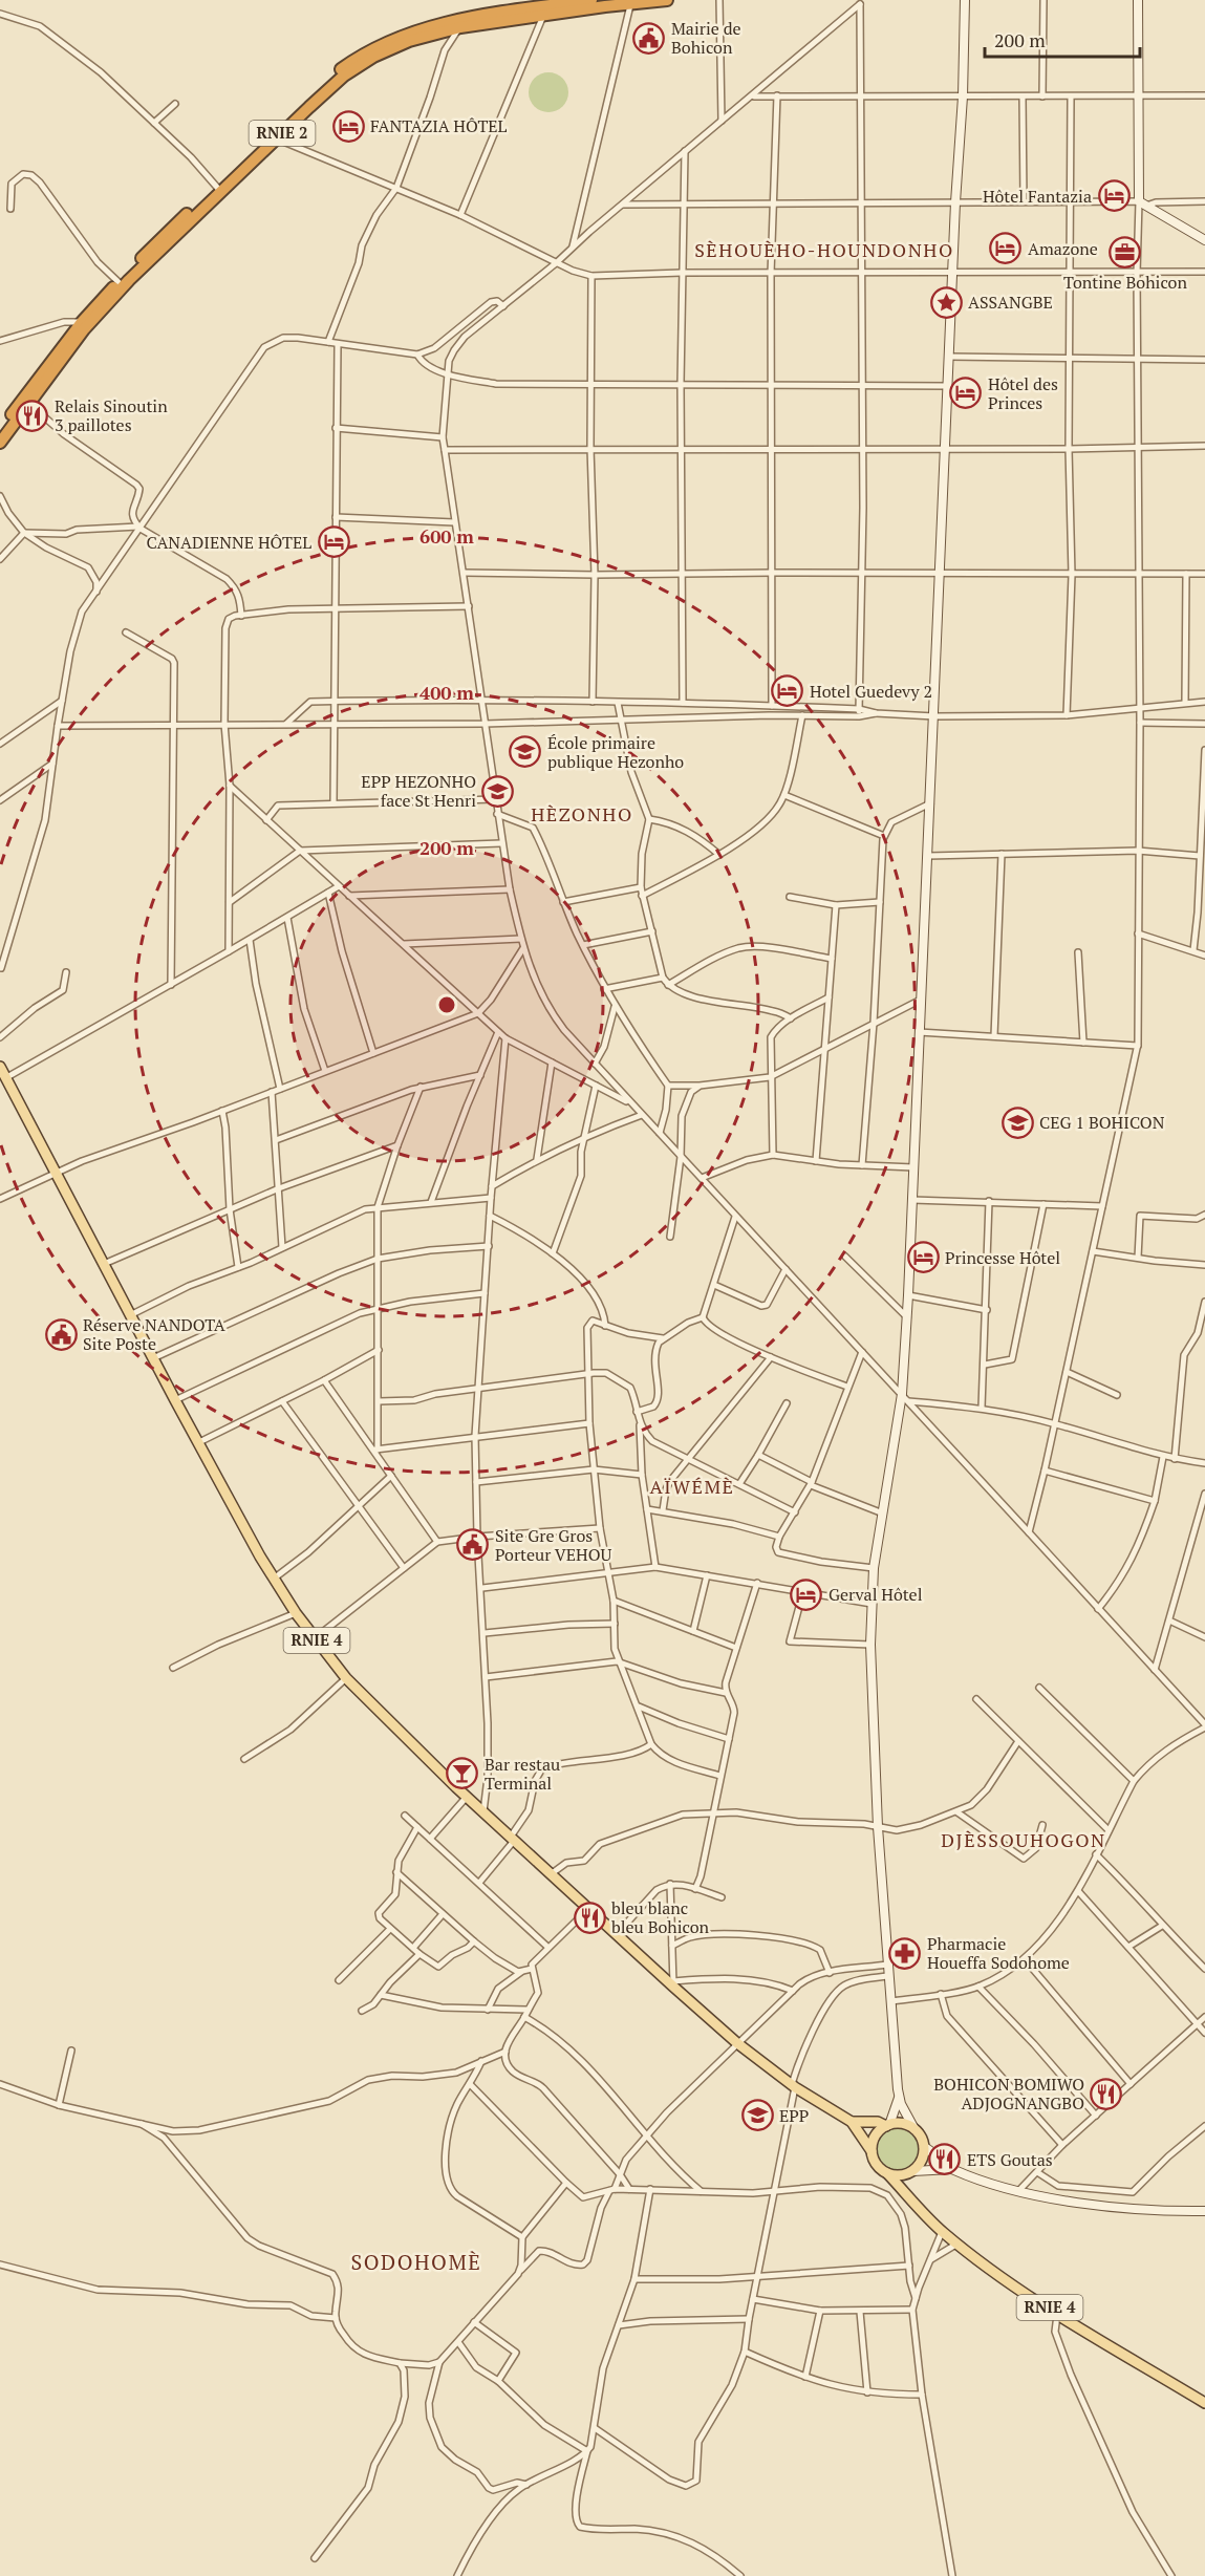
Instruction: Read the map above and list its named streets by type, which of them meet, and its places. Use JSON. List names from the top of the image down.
{
  "streets": {
    "highway": ["RNIE 2"],
    "main road": ["RNIE 4"]
  },
  "districts": [
    "SÈHOUÈHO-HOUNDONHO",
    "HÈZONHO",
    "AÏWÉMÈ",
    "DJÈSSOUHOGON",
    "SODOHOMÈ"
  ],
  "places": {
    "public building": ["Mairie de Bohicon", "Réserve NANDOTA Site Poste", "Site Gre Gros Porteur VEHOU"],
    "hotel": [
      "FANTAZIA HÔTEL",
      "Hôtel Fantazia",
      "Amazone",
      "Hôtel des Princes",
      "CANADIENNE HÔTEL",
      "Hotel Guedevy 2",
      "Princesse Hôtel",
      "Gerval Hôtel"
    ],
    "office": ["Tontine Bohicon"],
    "place": ["ASSANGBE"],
    "restaurant": [
      "Relais Sinoutin 3 paillotes",
      "bleu blanc bleu Bohicon",
      "BOHICON BOMIWO ADJOGNANGBO",
      "ETS Goutas"
    ],
    "school or university": [
      "École primaire publique Hezonho",
      "EPP HEZONHO face St Henri",
      "CEG 1 BOHICON",
      "EPP"
    ],
    "bar": ["Bar restau Terminal"],
    "pharmacy": ["Pharmacie Houeffa Sodohome"]
  },
  "scale_bar": "200 m",
  "rings": ["600 m", "400 m", "200 m"]
}
